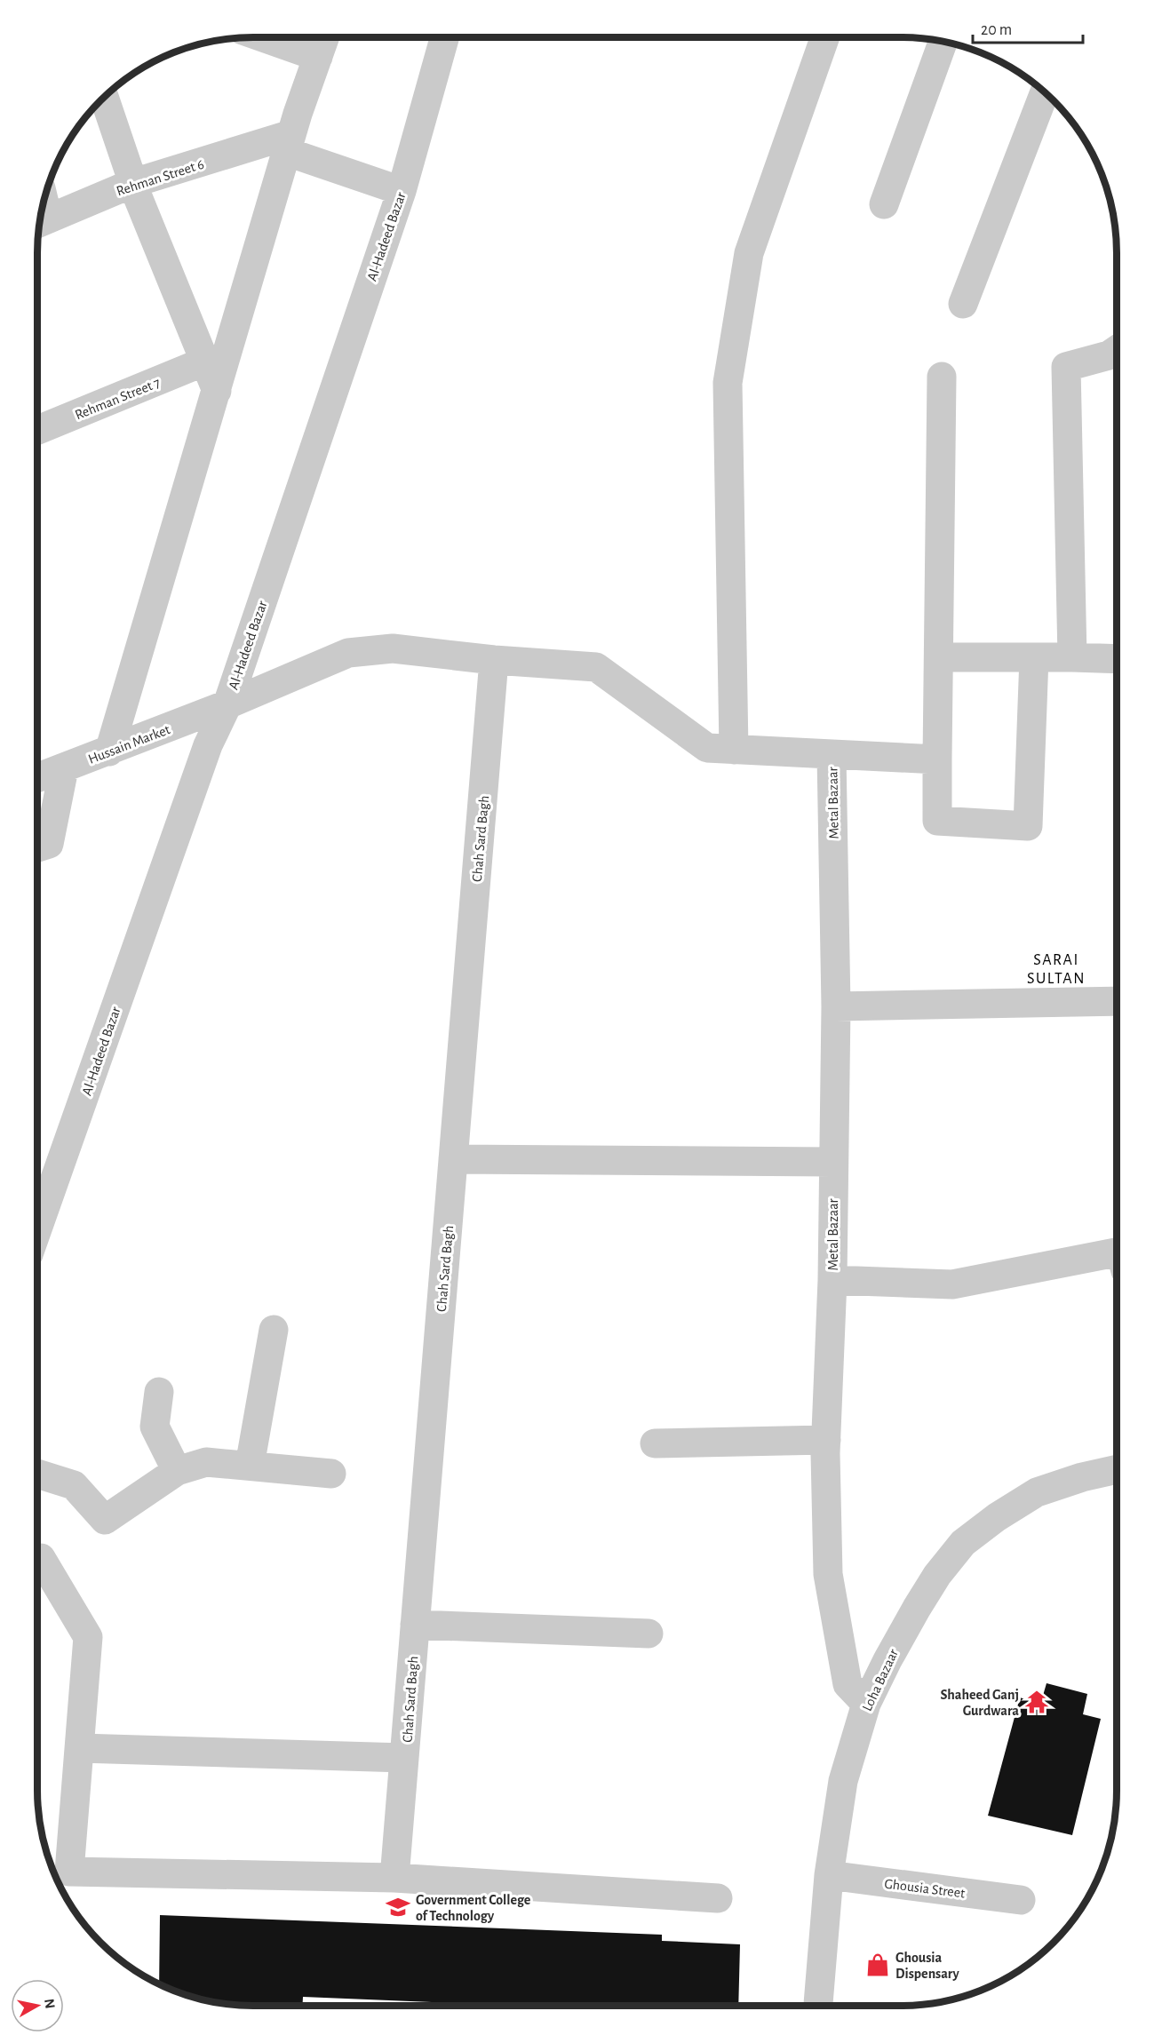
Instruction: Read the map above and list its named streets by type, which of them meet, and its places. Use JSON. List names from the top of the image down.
{
  "streets": {
    "street": [
      "Rehman Street 6",
      "Al-Hadeed Bazar",
      "Rehman Street 7",
      "Hussain Market",
      "Metal Bazaar",
      "Chah Sard Bagh",
      "Loha Bazaar",
      "Ghousia Street"
    ]
  },
  "crossings": [
    ["Al-Hadeed Bazar", "Hussain Market"],
    ["Hussain Market", "Metal Bazaar"],
    ["Hussain Market", "Chah Sard Bagh"],
    ["Metal Bazaar", "Loha Bazaar"],
    ["Loha Bazaar", "Ghousia Street"]
  ],
  "districts": ["SARAI SULTAN"],
  "places": {
    "temple": ["Shaheed Ganj Gurdwara"],
    "school or university": ["Government College of Technology"],
    "shop": ["Ghousia Dispensary"]
  },
  "scale_bar": "20 m",
  "north": "right"
}
